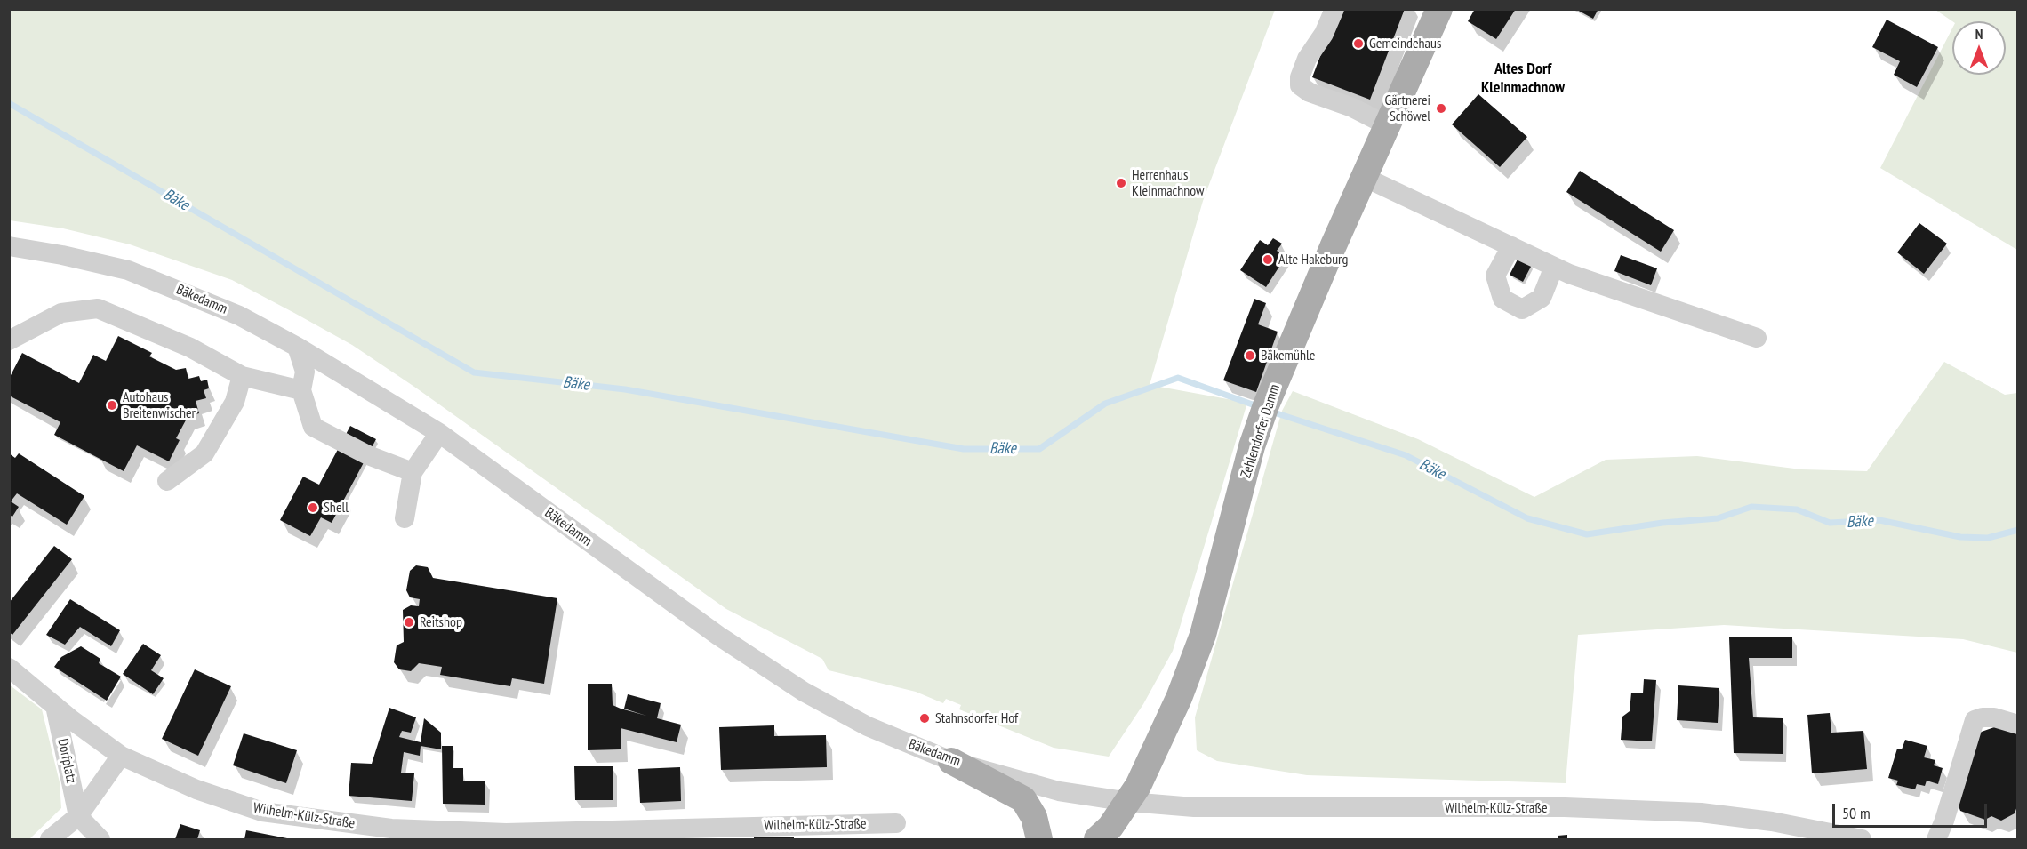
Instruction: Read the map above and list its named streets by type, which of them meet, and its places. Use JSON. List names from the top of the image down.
{
  "streets": {
    "main road": ["Zehlendorfer Damm"],
    "street": ["Bäkedamm", "Dorfplatz", "Wilhelm-Külz-Straße"]
  },
  "crossings": [
    ["Bäkedamm", "Zehlendorfer Damm"],
    ["Bäkedamm", "Wilhelm-Külz-Straße"],
    ["Zehlendorfer Damm", "Wilhelm-Külz-Straße"],
    ["Dorfplatz", "Wilhelm-Külz-Straße"]
  ],
  "districts": ["Altes Dorf Kleinmachnow"],
  "water": ["Bäke"],
  "places": [
    "Gemeindehaus",
    "Gärtnerei Schöwel",
    "Herrenhaus Kleinmachnow",
    "Alte Hakeburg",
    "Bäkemühle",
    "Autohaus Breitenwischer",
    "Shell",
    "Reitshop",
    "Stahnsdorfer Hof"
  ],
  "scale_bar": "50 m",
  "north": "top"
}
